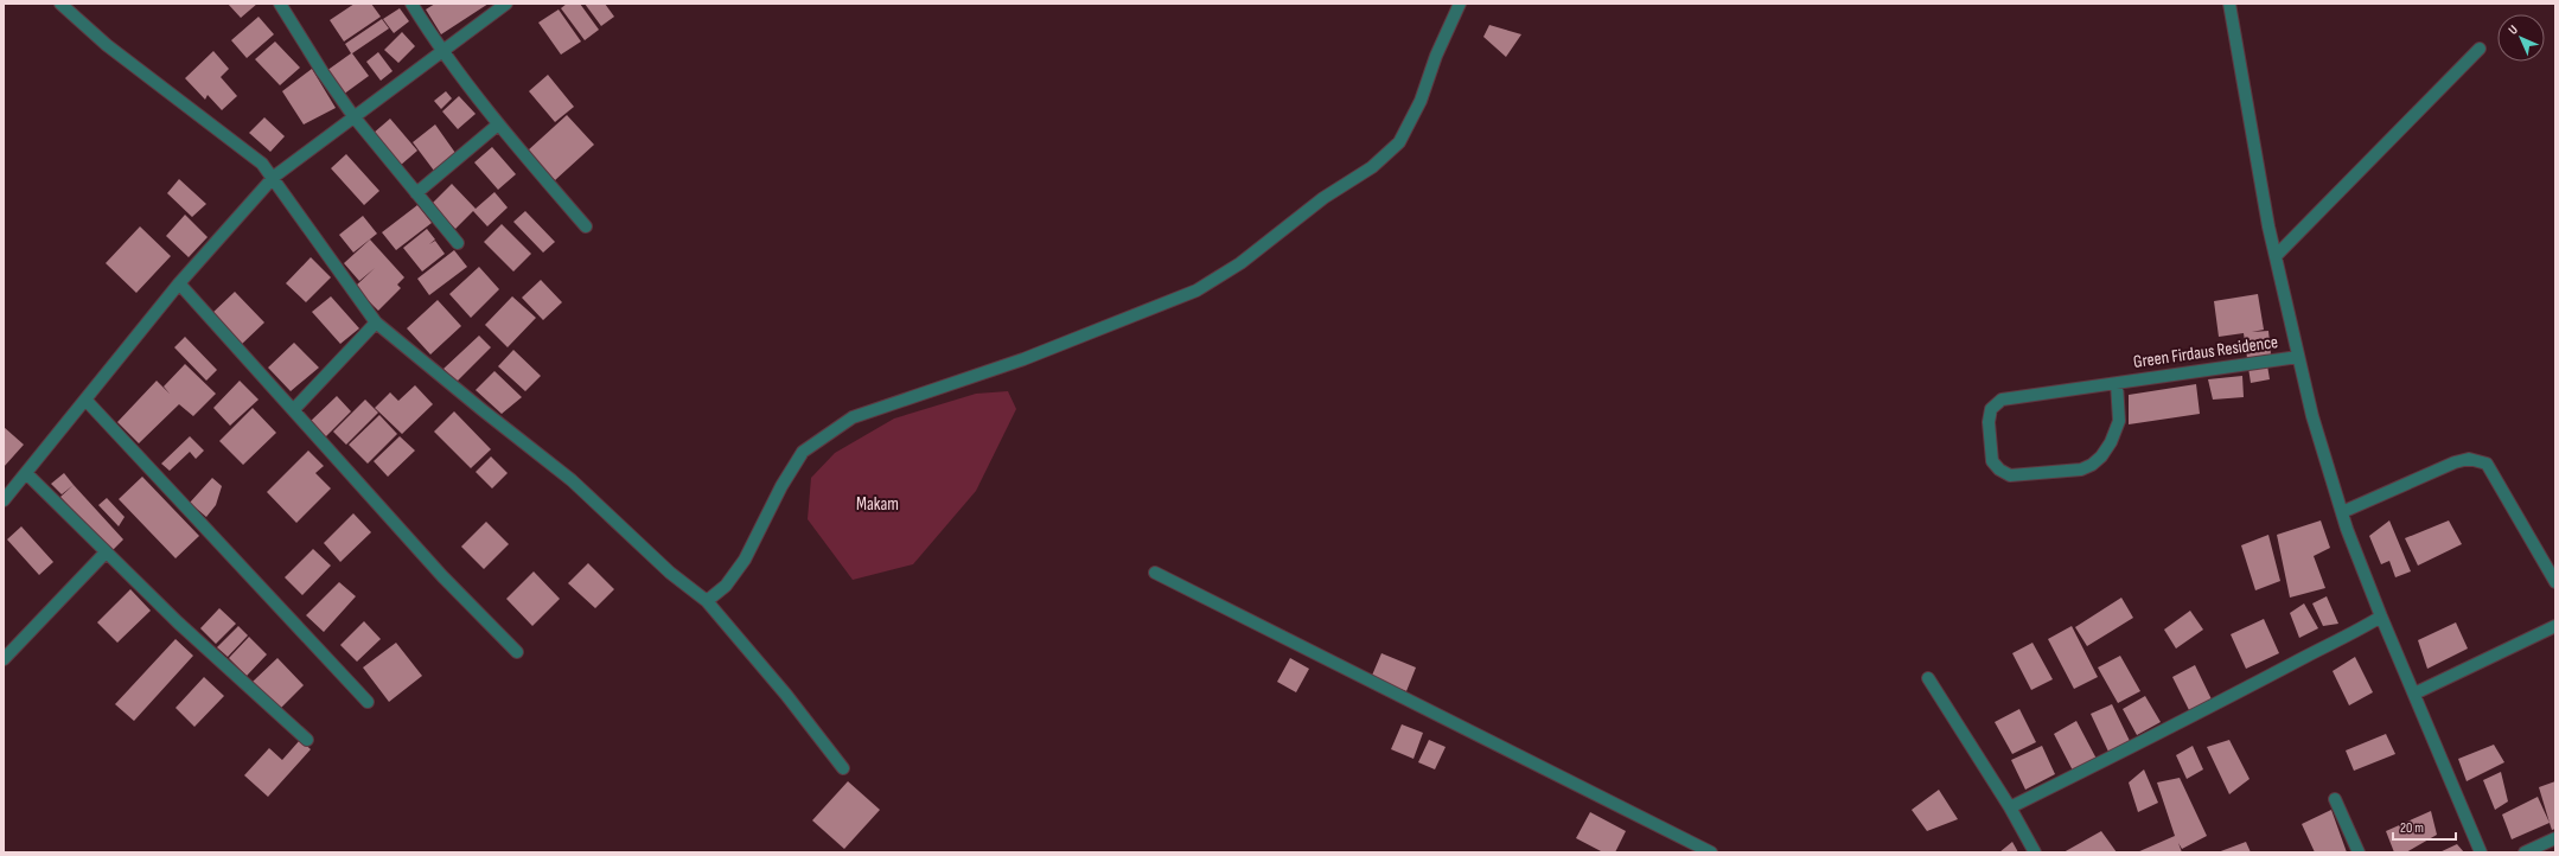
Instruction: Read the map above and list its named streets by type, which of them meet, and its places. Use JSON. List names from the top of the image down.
{
  "streets": {
    "street": ["Green Firdaus Residence"]
  },
  "parks": ["Makam"],
  "scale_bar": "20 m",
  "north": "top left"
}
